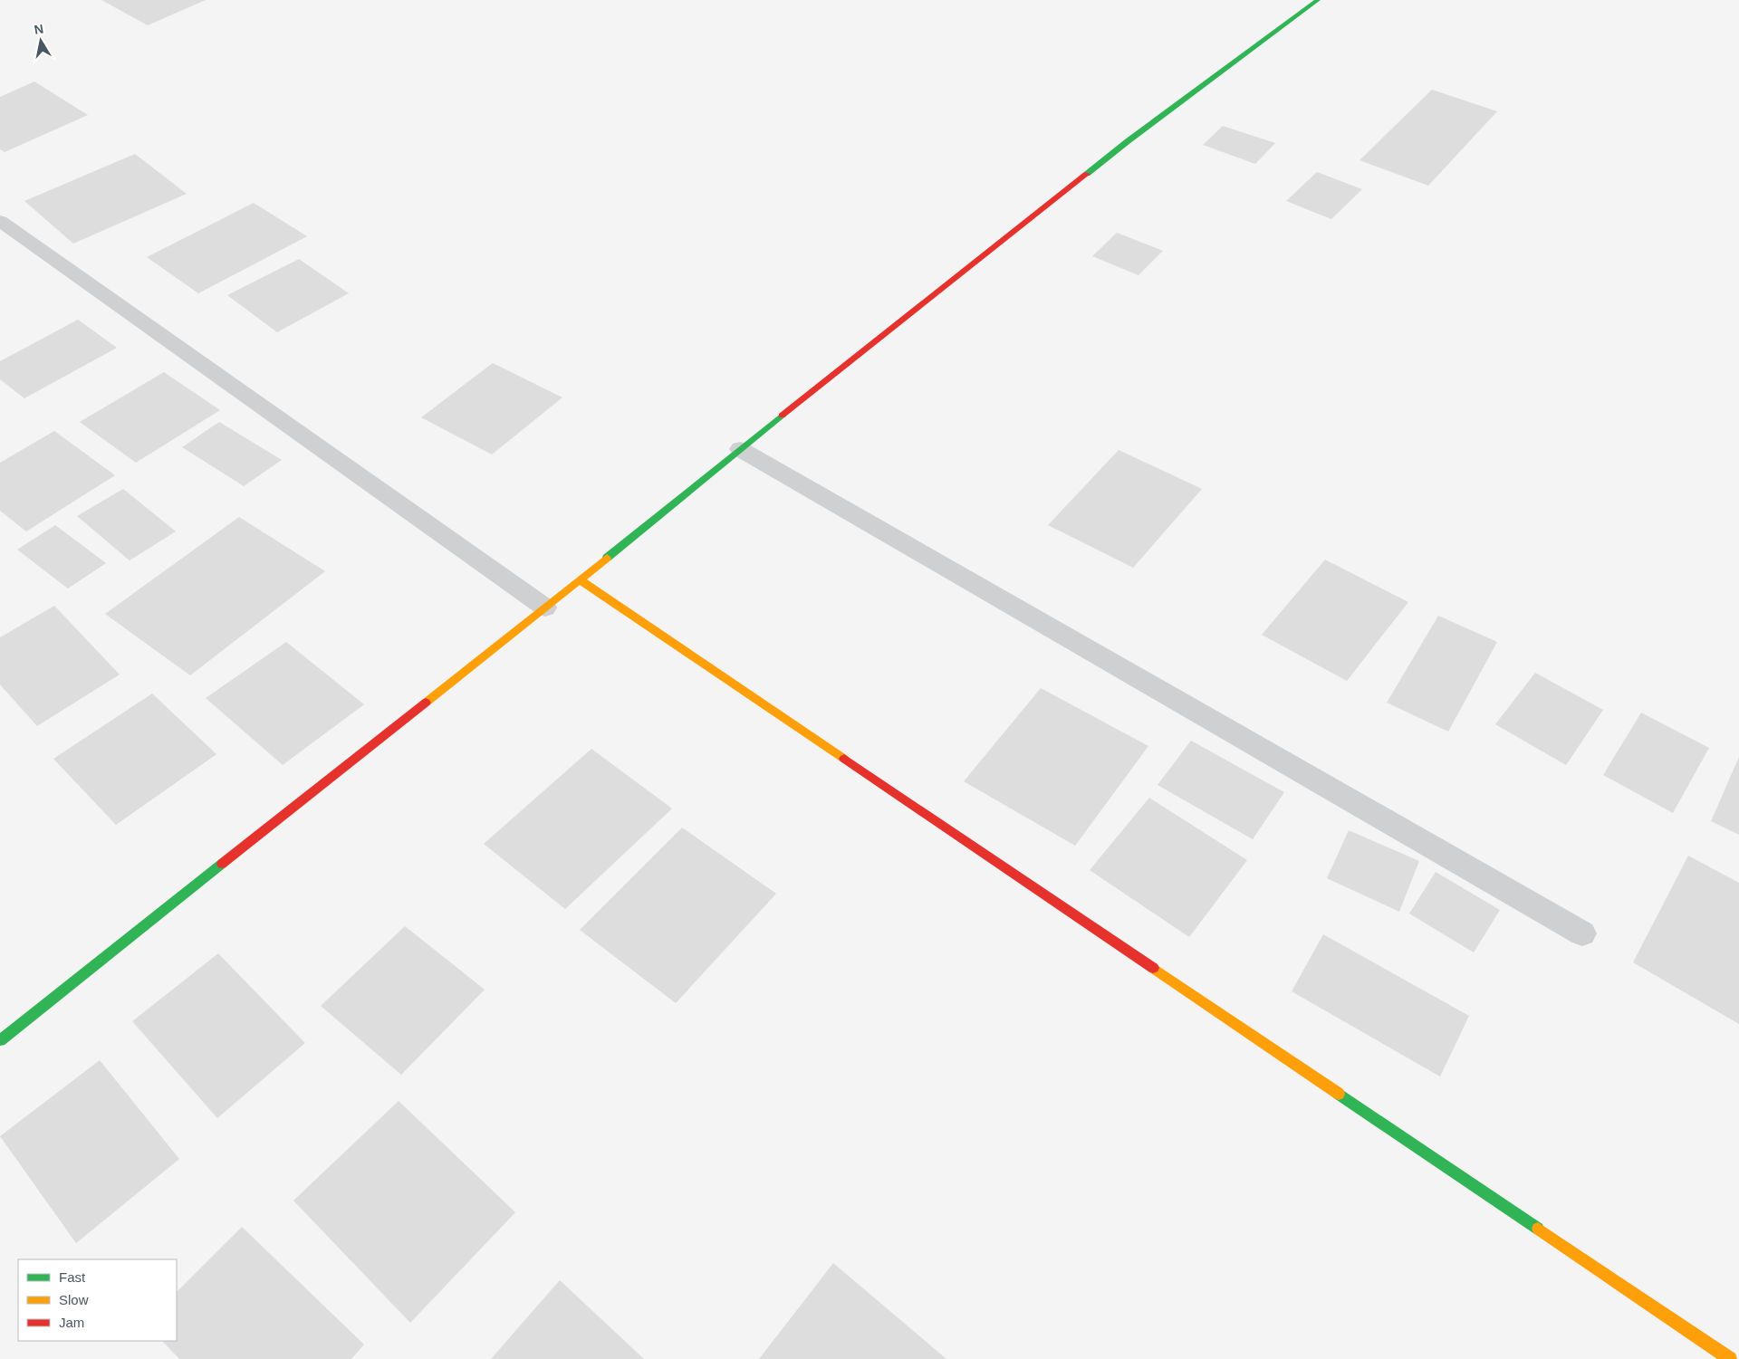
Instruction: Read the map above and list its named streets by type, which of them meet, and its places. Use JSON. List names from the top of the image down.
{
  "legend": ["Fast", "Slow", "Jam"],
  "north": "top"
}
